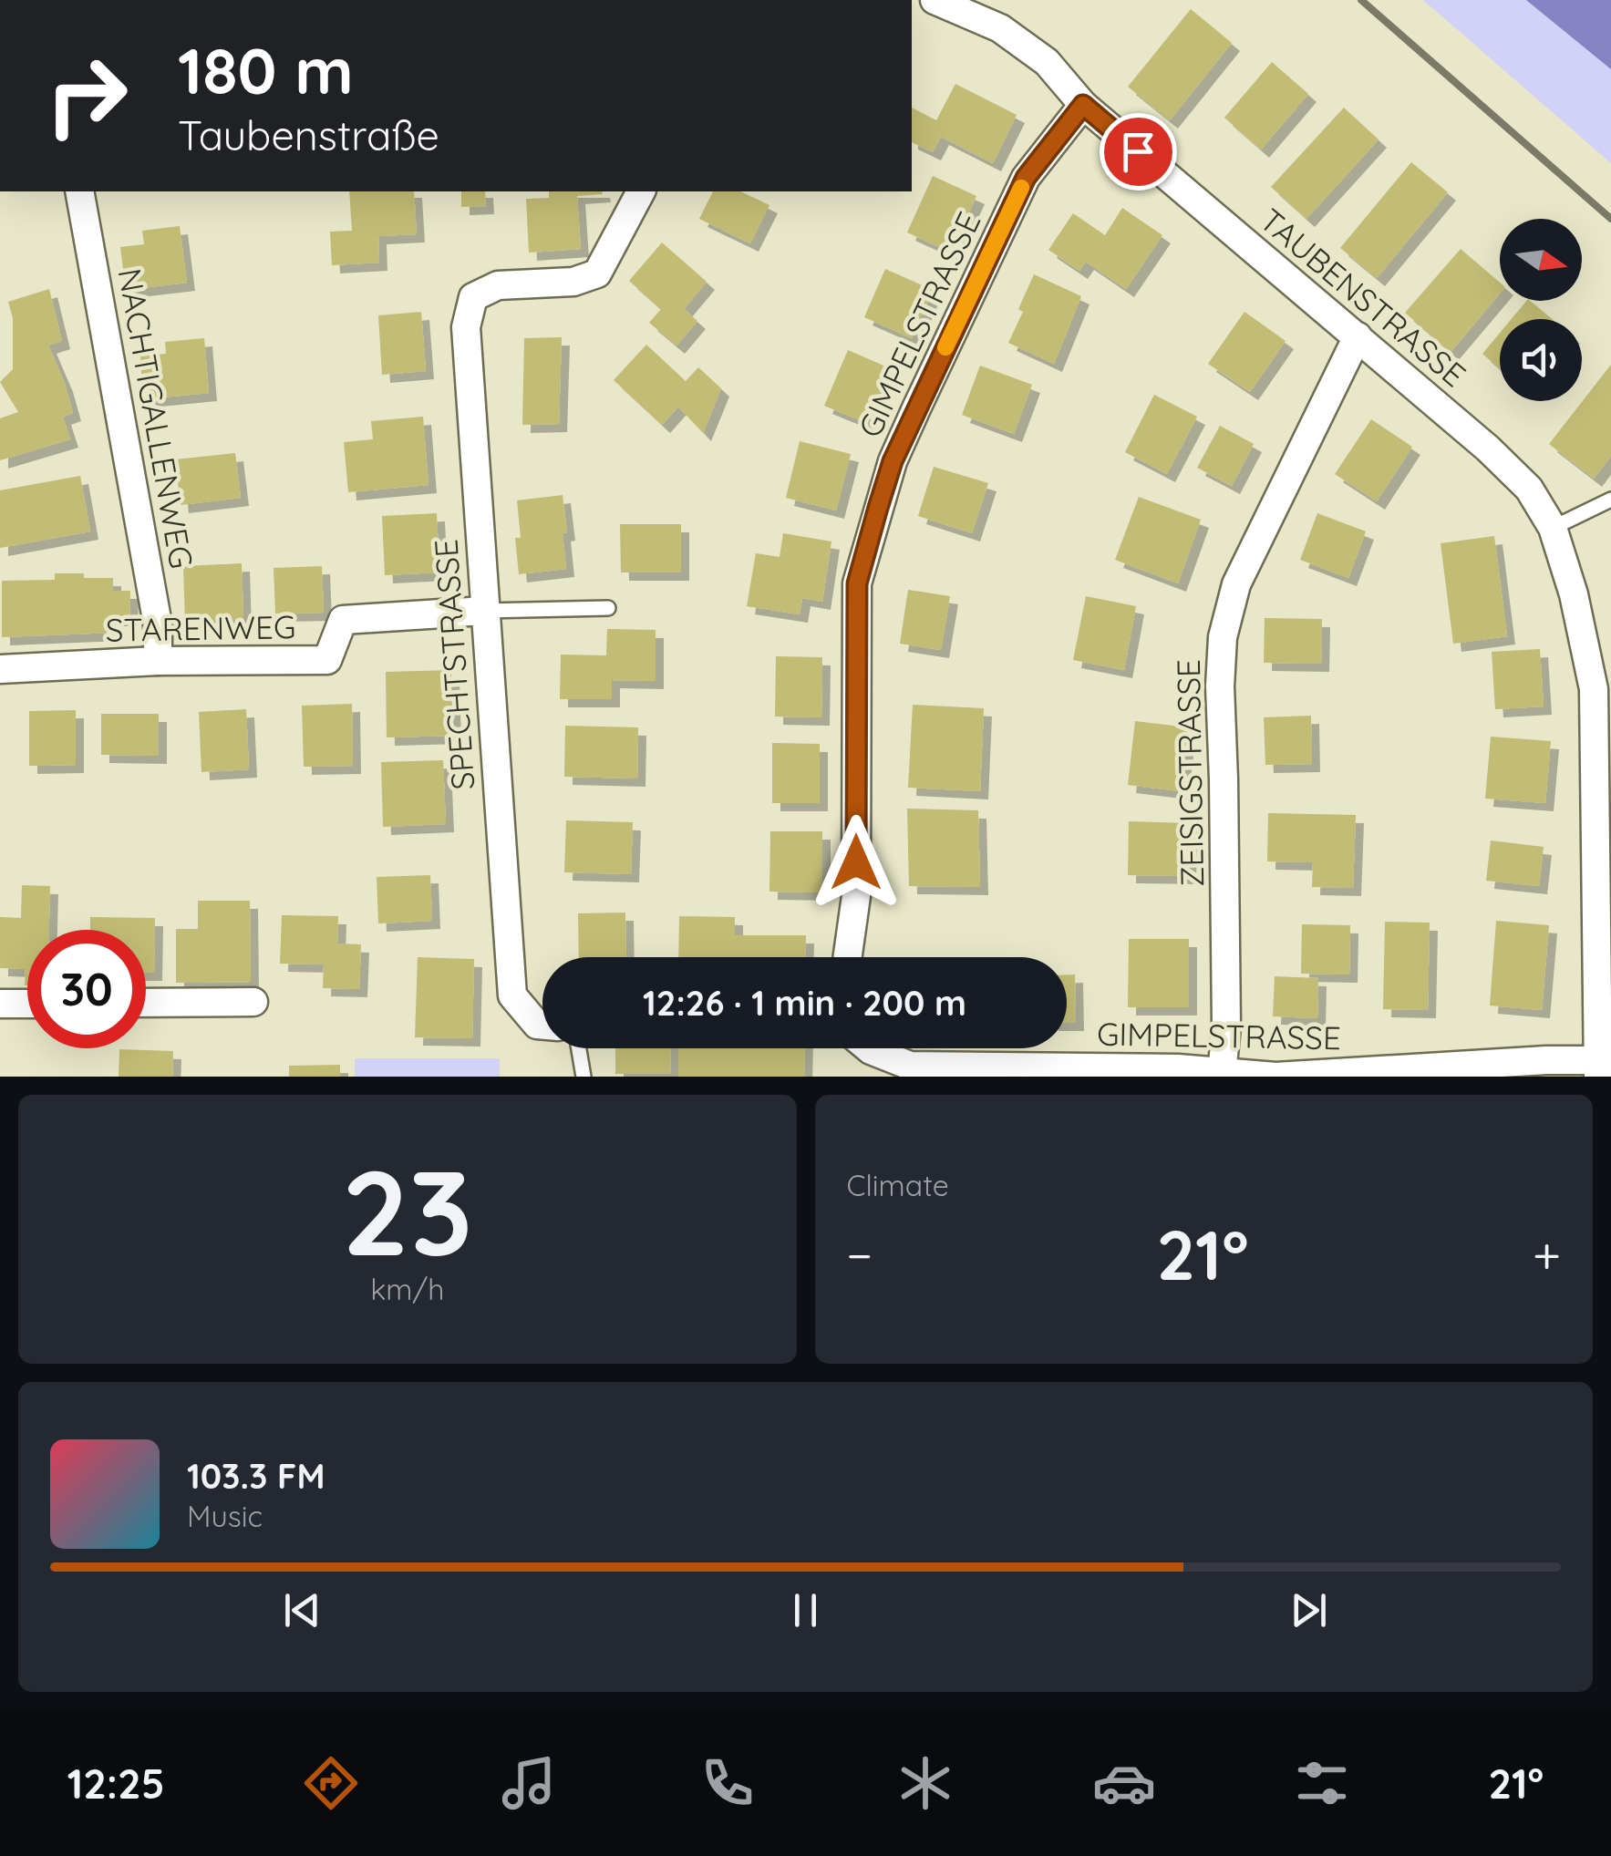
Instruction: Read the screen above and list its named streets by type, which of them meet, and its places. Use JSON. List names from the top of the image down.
{
  "streets": {
    "street": [
      "TAUBENSTRASSE",
      "GIMPELSTRASSE",
      "NACHTIGALLENWEG",
      "STARENWEG",
      "SPECHTSTRASSE",
      "ZEISIGSTRASSE"
    ]
  },
  "crossings": [
    ["TAUBENSTRASSE", "GIMPELSTRASSE"],
    ["TAUBENSTRASSE", "ZEISIGSTRASSE"],
    ["GIMPELSTRASSE", "ZEISIGSTRASSE"],
    ["NACHTIGALLENWEG", "STARENWEG"],
    ["STARENWEG", "SPECHTSTRASSE"]
  ],
  "north": "right",
  "page": {
    "turn": ["180 m", "Taubenstraße"],
    "limit": "30",
    "trip": "12:26 · 1 min · 200 m",
    "tile": [
      ["23", "km/h"],
      "Climate"
    ],
    "heat": ["−", "21°", "+"],
    "song": ["103.3 FM", "Music"],
    "tabs": ["12:25", "21°"]
  }
}
